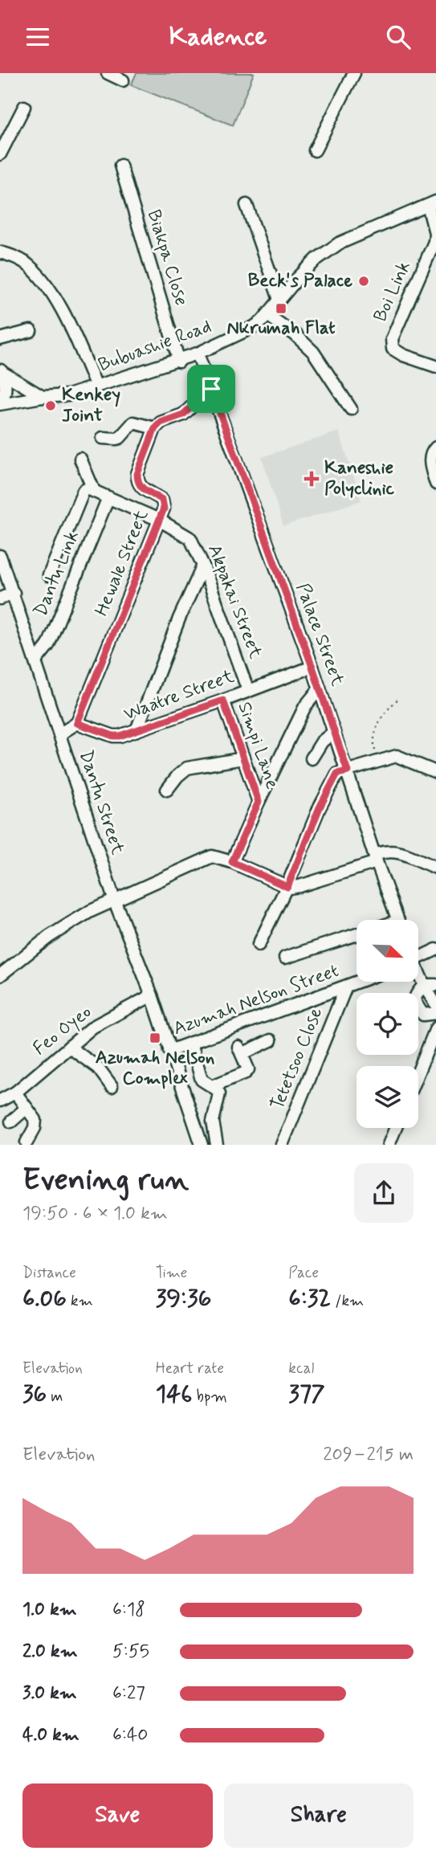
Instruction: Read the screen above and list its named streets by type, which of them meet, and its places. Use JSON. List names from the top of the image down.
{
  "streets": {
    "street": [
      "Biakpa Close",
      "Boi Link",
      "Bubuashie Road",
      "Hewale Street",
      "Dantu Link",
      "Akpakai Street",
      "Palace Street",
      "Waatre Street",
      "Simpi Lane",
      "Dantu Street",
      "Azumah Nelson Street",
      "Feo Oyeo",
      "Tetetsoo Close"
    ]
  },
  "crossings": [
    ["Biakpa Close", "Bubuashie Road"],
    ["Boi Link", "Bubuashie Road"],
    ["Bubuashie Road", "Palace Street"],
    ["Hewale Street", "Akpakai Street"],
    ["Hewale Street", "Waatre Street"],
    ["Dantu Link", "Akpakai Street"],
    ["Dantu Link", "Dantu Street"],
    ["Akpakai Street", "Waatre Street"],
    ["Palace Street", "Waatre Street"],
    ["Waatre Street", "Simpi Lane"],
    ["Dantu Street", "Azumah Nelson Street"],
    ["Dantu Street", "Feo Oyeo"],
    ["Azumah Nelson Street", "Tetetsoo Close"]
  ],
  "places": {
    "other": ["Beck's Palace", "Kenkey Joint"],
    "transit": ["Nkrumah Flat", "Azumah Nelson Complex"],
    "health": ["Kaneshie Polyclinic"]
  },
  "north": "bottom right",
  "page": {
    "header": "Kadence",
    "heading": ["Evening run", "19:50 · 6 × 1.0 km"],
    "stats": [
      ["Distance", "6.06 km"],
      ["Time", "39:36"],
      ["Pace", "6:32 /km"],
      ["Elevation", "36 m"],
      ["Heart rate", "146 bpm"],
      ["kcal", "377"]
    ],
    "chart": ["Elevation", "209–215 m"],
    "list": [
      {
        "name": "1.0 km",
        "note": "6:18"
      },
      {
        "name": "2.0 km",
        "note": "5:55"
      },
      {
        "name": "3.0 km",
        "note": "6:27"
      },
      {
        "name": "4.0 km",
        "note": "6:40"
      }
    ],
    "buttons": ["Save", "Share"]
  }
}
